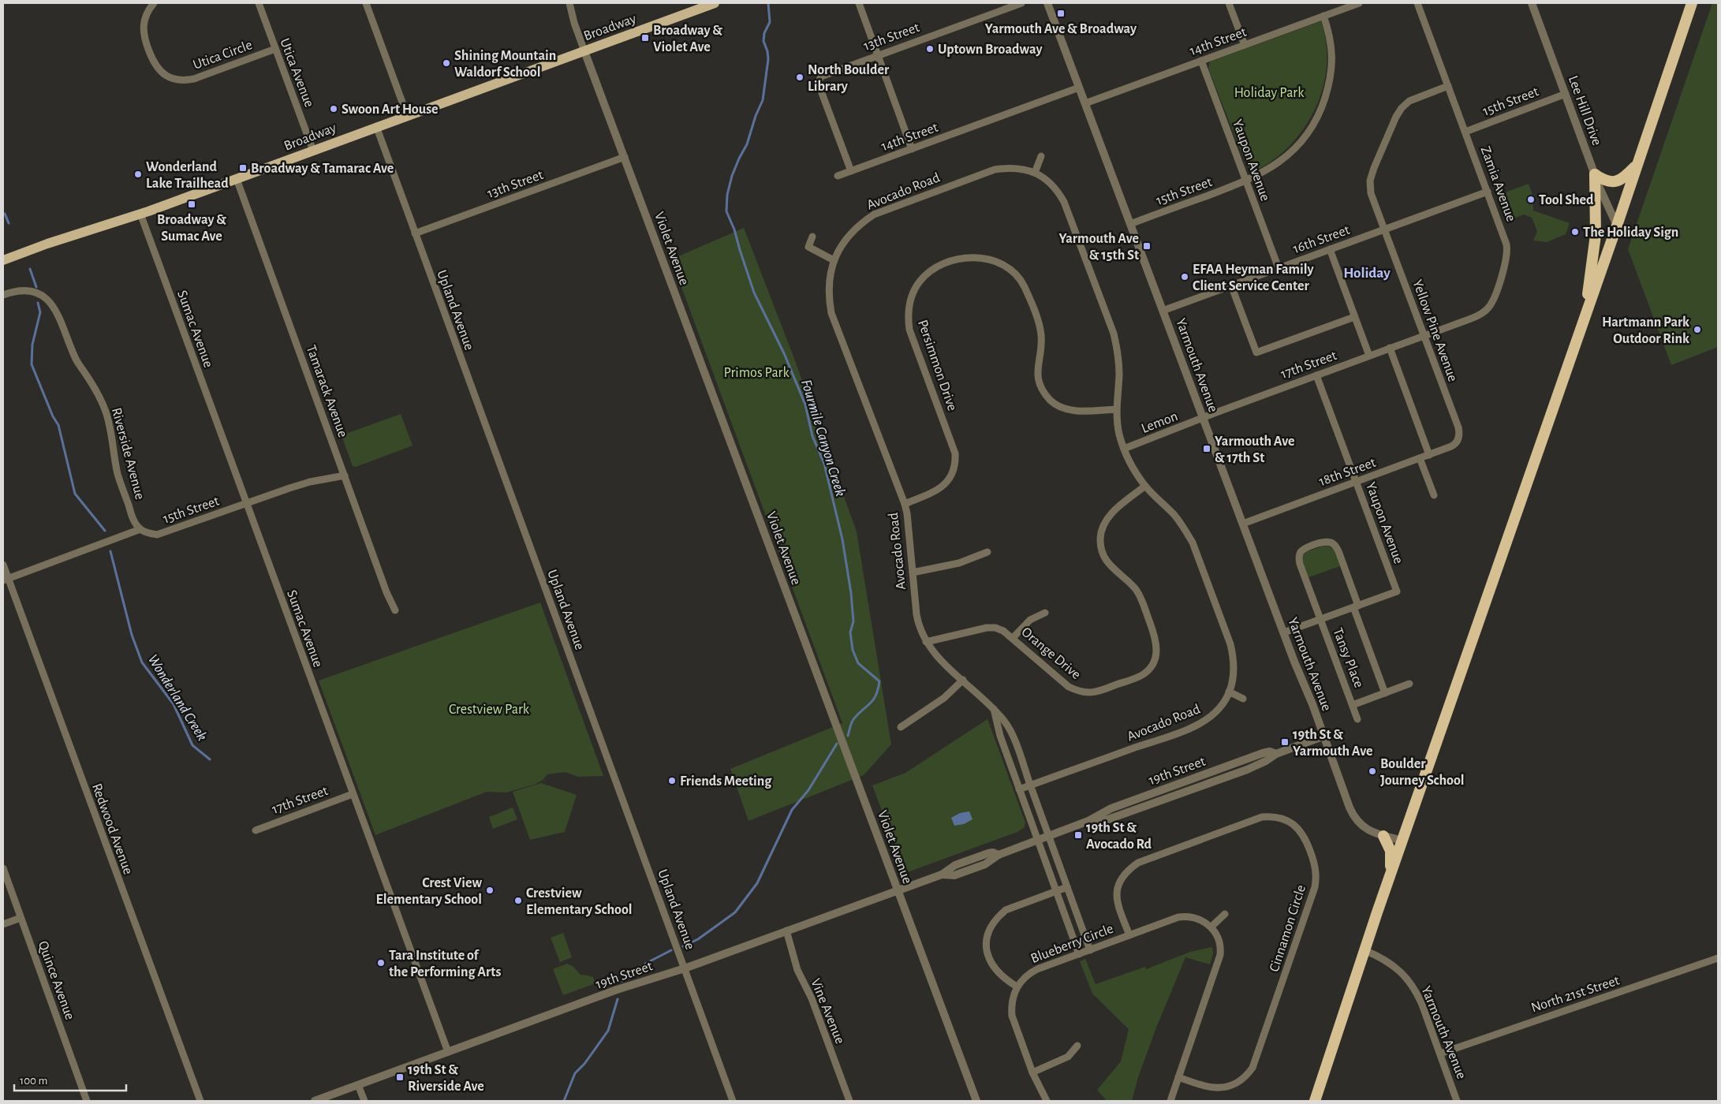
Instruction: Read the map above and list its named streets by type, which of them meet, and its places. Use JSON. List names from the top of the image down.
{
  "streets": {
    "main road": ["Broadway"],
    "street": [
      "13th Street",
      "14th Street",
      "Utica Circle",
      "Utica Avenue",
      "15th Street",
      "Lee Hill Drive",
      "Yaupon Avenue",
      "Zamia Avenue",
      "Avocado Road",
      "16th Street",
      "Violet Avenue",
      "Upland Avenue",
      "Sumac Avenue",
      "Yellow Pine Avenue",
      "17th Street",
      "Persimmon Drive",
      "Yarmouth Avenue",
      "Tamarack Avenue",
      "Lemon",
      "Riverside Avenue",
      "18th Street",
      "Orange Drive",
      "Tansy Place",
      "19th Street",
      "Redwood Avenue",
      "Cinnamon Circle",
      "Blueberry Circle",
      "Quince Avenue",
      "North 21st Street",
      "Vine Avenue"
    ]
  },
  "crossings": [
    ["Broadway", "Utica Avenue"],
    ["Broadway", "Violet Avenue"],
    ["Broadway", "Upland Avenue"],
    ["Broadway", "Sumac Avenue"],
    ["Broadway", "Tamarack Avenue"],
    ["13th Street", "14th Street"],
    ["13th Street", "Violet Avenue"],
    ["13th Street", "Upland Avenue"],
    ["14th Street", "15th Street"],
    ["14th Street", "Yaupon Avenue"],
    ["14th Street", "Yarmouth Avenue"],
    ["Utica Circle", "Utica Avenue"],
    ["15th Street", "Lee Hill Drive"],
    ["15th Street", "Yaupon Avenue"],
    ["15th Street", "Zamia Avenue"],
    ["15th Street", "Sumac Avenue"],
    ["15th Street", "Yarmouth Avenue"],
    ["15th Street", "Tamarack Avenue"],
    ["15th Street", "Riverside Avenue"],
    ["Yaupon Avenue", "16th Street"],
    ["Yaupon Avenue", "17th Street"],
    ["Yaupon Avenue", "18th Street"],
    ["Yaupon Avenue", "Tansy Place"],
    ["Zamia Avenue", "16th Street"],
    ["Zamia Avenue", "Yellow Pine Avenue"],
    ["Zamia Avenue", "17th Street"],
    ["Avocado Road", "Persimmon Drive"],
    ["Avocado Road", "Lemon"],
    ["Avocado Road", "Orange Drive"],
    ["Avocado Road", "19th Street"],
    ["Avocado Road", "Blueberry Circle"],
    ["16th Street", "Yellow Pine Avenue"],
    ["16th Street", "Yarmouth Avenue"],
    ["Violet Avenue", "19th Street"],
    ["Upland Avenue", "19th Street"],
    ["Sumac Avenue", "17th Street"],
    ["Sumac Avenue", "19th Street"],
    ["Yellow Pine Avenue", "17th Street"],
    ["Yellow Pine Avenue", "18th Street"],
    ["17th Street", "Yarmouth Avenue"],
    ["17th Street", "Lemon"],
    ["Yarmouth Avenue", "Lemon"],
    ["Yarmouth Avenue", "18th Street"],
    ["Yarmouth Avenue", "19th Street"],
    ["Yarmouth Avenue", "North 21st Street"],
    ["19th Street", "Vine Avenue"],
    ["Cinnamon Circle", "Blueberry Circle"]
  ],
  "districts": ["Holiday"],
  "water": ["Fourmile Canyon Creek", "Wonderland Creek"],
  "parks": ["Holiday Park", "Primos Park", "Crestview Park"],
  "places": {
    "transit": [
      "Yarmouth Ave & Broadway",
      "Broadway & Violet Ave",
      "Broadway & Tamarac Ave",
      "Broadway & Sumac Ave",
      "Yarmouth Ave & 15th St",
      "Yarmouth Ave & 17th St",
      "19th St & Yarmouth Ave",
      "19th St & Avocado Rd",
      "19th St & Riverside Ave"
    ],
    "other": [
      "Uptown Broadway",
      "Shining Mountain Waldorf School",
      "North Boulder Library",
      "Swoon Art House",
      "Wonderland Lake Trailhead",
      "Tool Shed",
      "The Holiday Sign",
      "EFAA Heyman Family Client Service Center",
      "Hartmann Park Outdoor Rink",
      "Boulder Journey School",
      "Friends Meeting",
      "Crest View Elementary School",
      "Crestview Elementary School",
      "Tara Institute of the Performing Arts"
    ]
  },
  "scale_bar": "100 m"
}
